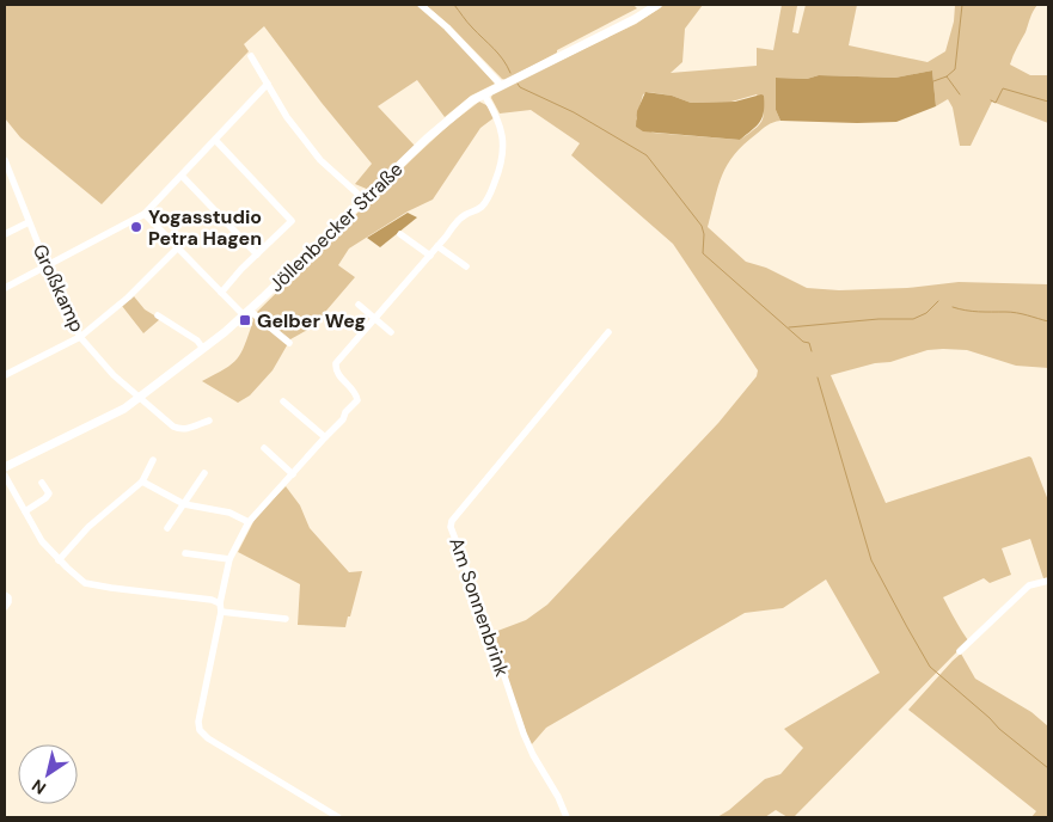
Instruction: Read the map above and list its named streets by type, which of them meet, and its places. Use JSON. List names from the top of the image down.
{
  "streets": {
    "main road": ["Jöllenbecker Straße"],
    "street": ["Großkamp", "Am Sonnenbrink"]
  },
  "crossings": [
    ["Jöllenbecker Straße", "Großkamp"]
  ],
  "places": {
    "other": ["Yogasstudio Petra Hagen"],
    "transit": ["Gelber Weg"]
  },
  "north": "bottom left"
}
